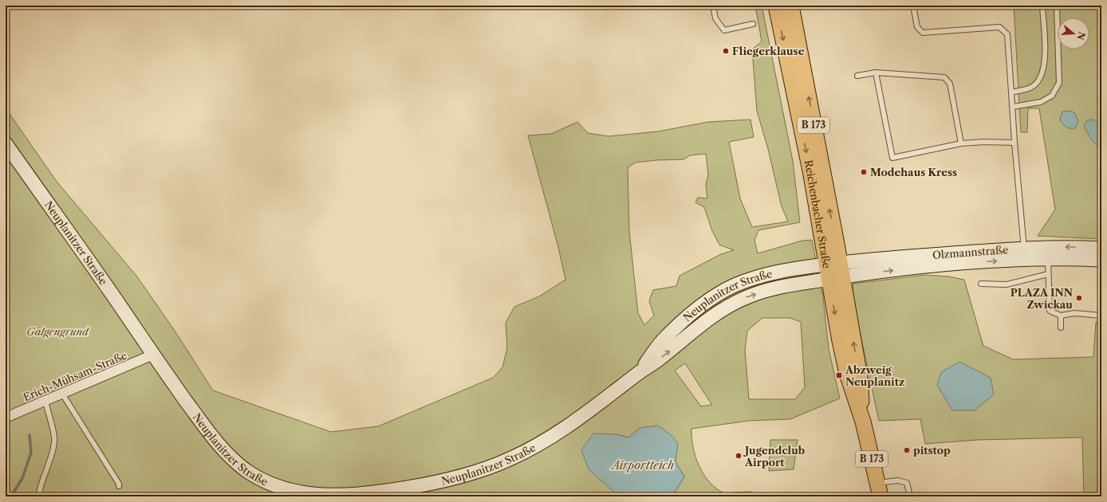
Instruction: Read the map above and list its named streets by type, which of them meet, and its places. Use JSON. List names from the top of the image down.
{
  "streets": {
    "main road": [
      "B 173",
      "Reichenbacher Straße",
      "Neuplanitzer Straße",
      "Olzmannstraße"
    ],
    "street": ["Erich-Mühsam-Straße"]
  },
  "crossings": [
    ["Reichenbacher Straße", "Neuplanitzer Straße"],
    ["Reichenbacher Straße", "Olzmannstraße"],
    ["Neuplanitzer Straße", "Olzmannstraße"],
    ["Neuplanitzer Straße", "Erich-Mühsam-Straße"]
  ],
  "water": ["Airportteich"],
  "parks": ["Galgengrund"],
  "places": {
    "other": [
      "Fliegerklause",
      "Modehaus Kress",
      "PLAZA INN Zwickau",
      "pitstop",
      "Jugendclub Airport"
    ],
    "transit": ["Abzweig Neuplanitz"]
  },
  "north": "right"
}
